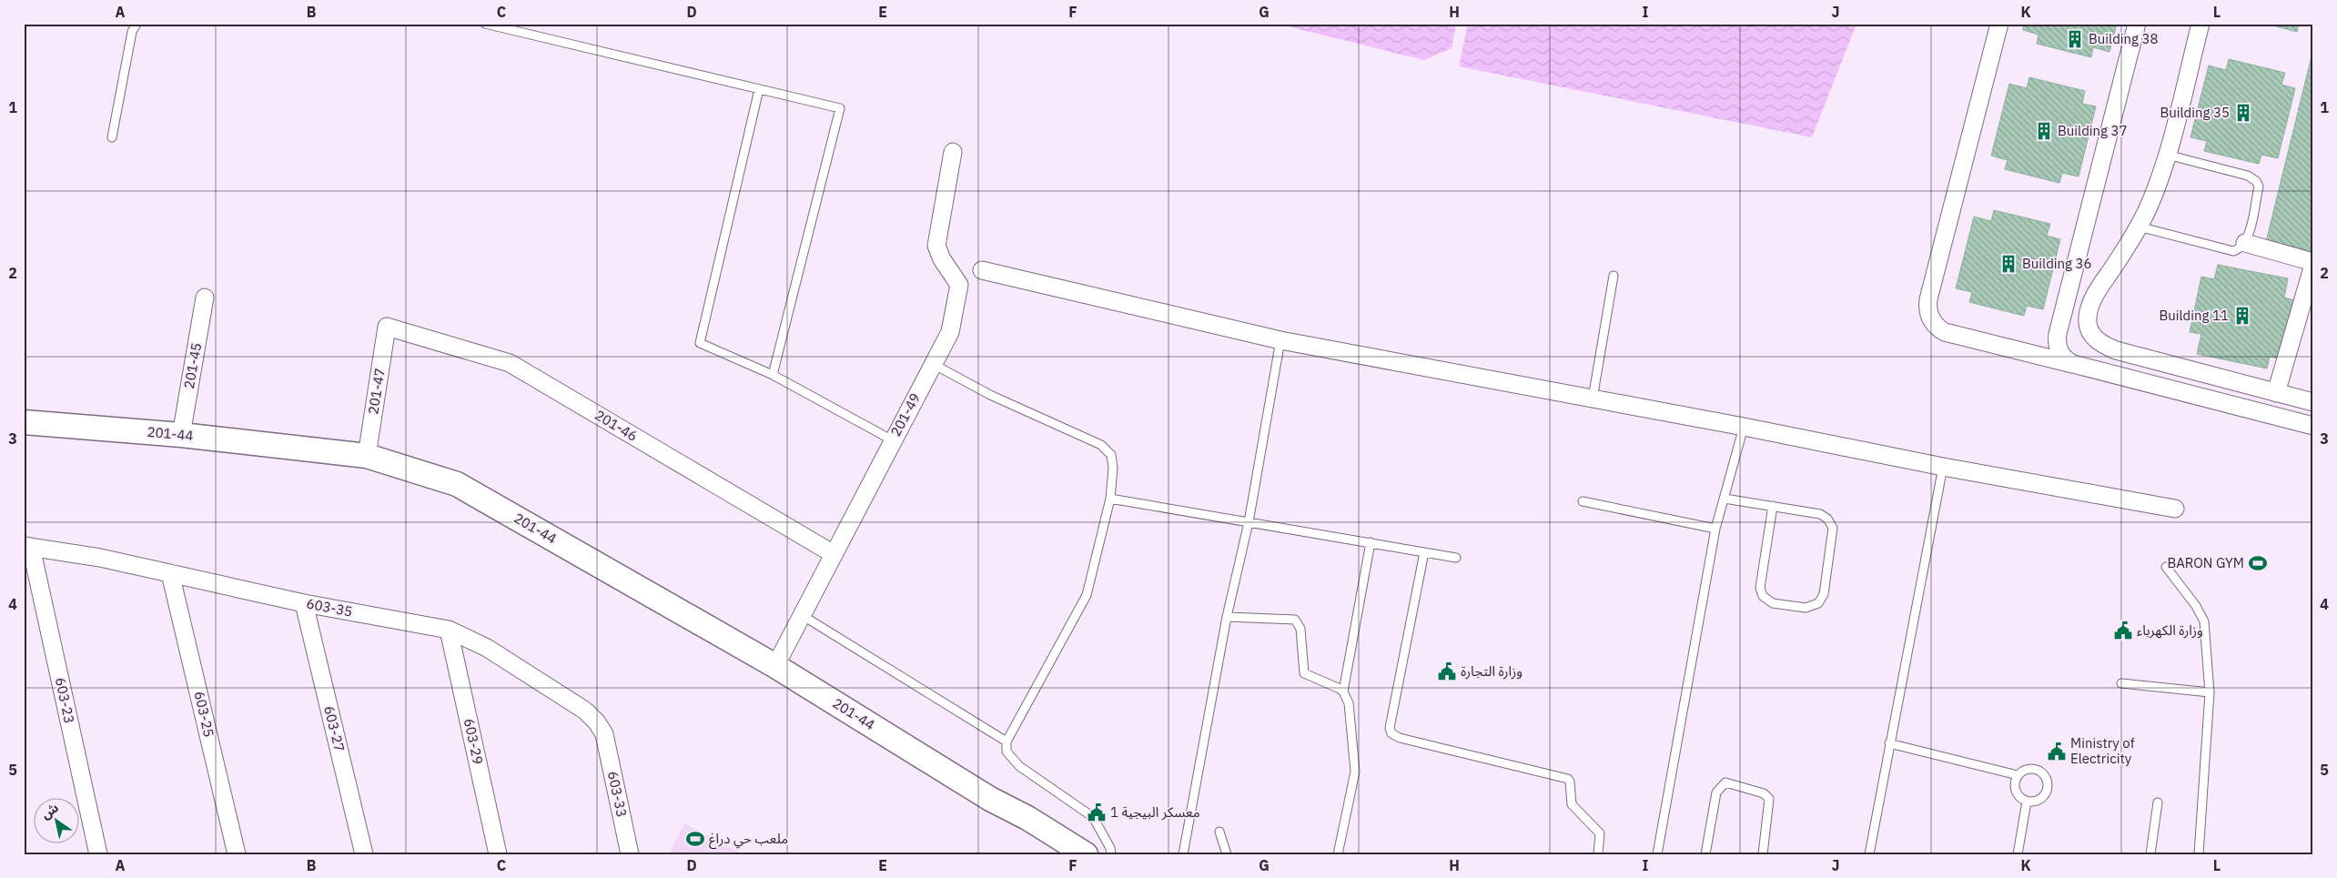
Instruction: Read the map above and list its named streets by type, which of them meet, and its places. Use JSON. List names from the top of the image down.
{
  "streets": {
    "street": [
      "201-45",
      "201-47",
      "201-49",
      "201-46",
      "201-44",
      "603-35",
      "603-23",
      "603-25",
      "603-27",
      "603-29",
      "603-33"
    ]
  },
  "crossings": [
    ["201-45", "201-44"],
    ["201-47", "201-46"],
    ["201-47", "201-44"],
    ["201-49", "201-46"],
    ["201-49", "201-44"],
    ["603-35", "603-23"],
    ["603-35", "603-25"],
    ["603-35", "603-27"],
    ["603-35", "603-29"],
    ["603-35", "603-33"]
  ],
  "places": {
    "building": [
      "Building 38",
      "Building 35",
      "Building 37",
      "Building 36",
      "Building 11"
    ],
    "sports": ["BARON GYM", "ملعب حي دراغ"],
    "public building": [
      "وزارة الكهرباء",
      "وزارة التجارة",
      "Ministry of Electricity",
      "معسكر البيجية 1"
    ]
  },
  "north": "top left",
  "grid": {
    "columns": [
      "A",
      "B",
      "C",
      "D",
      "E",
      "F",
      "G",
      "H",
      "I",
      "J",
      "K",
      "L"
    ],
    "rows": [
      "1",
      "2",
      "3",
      "4",
      "5"
    ]
  }
}
